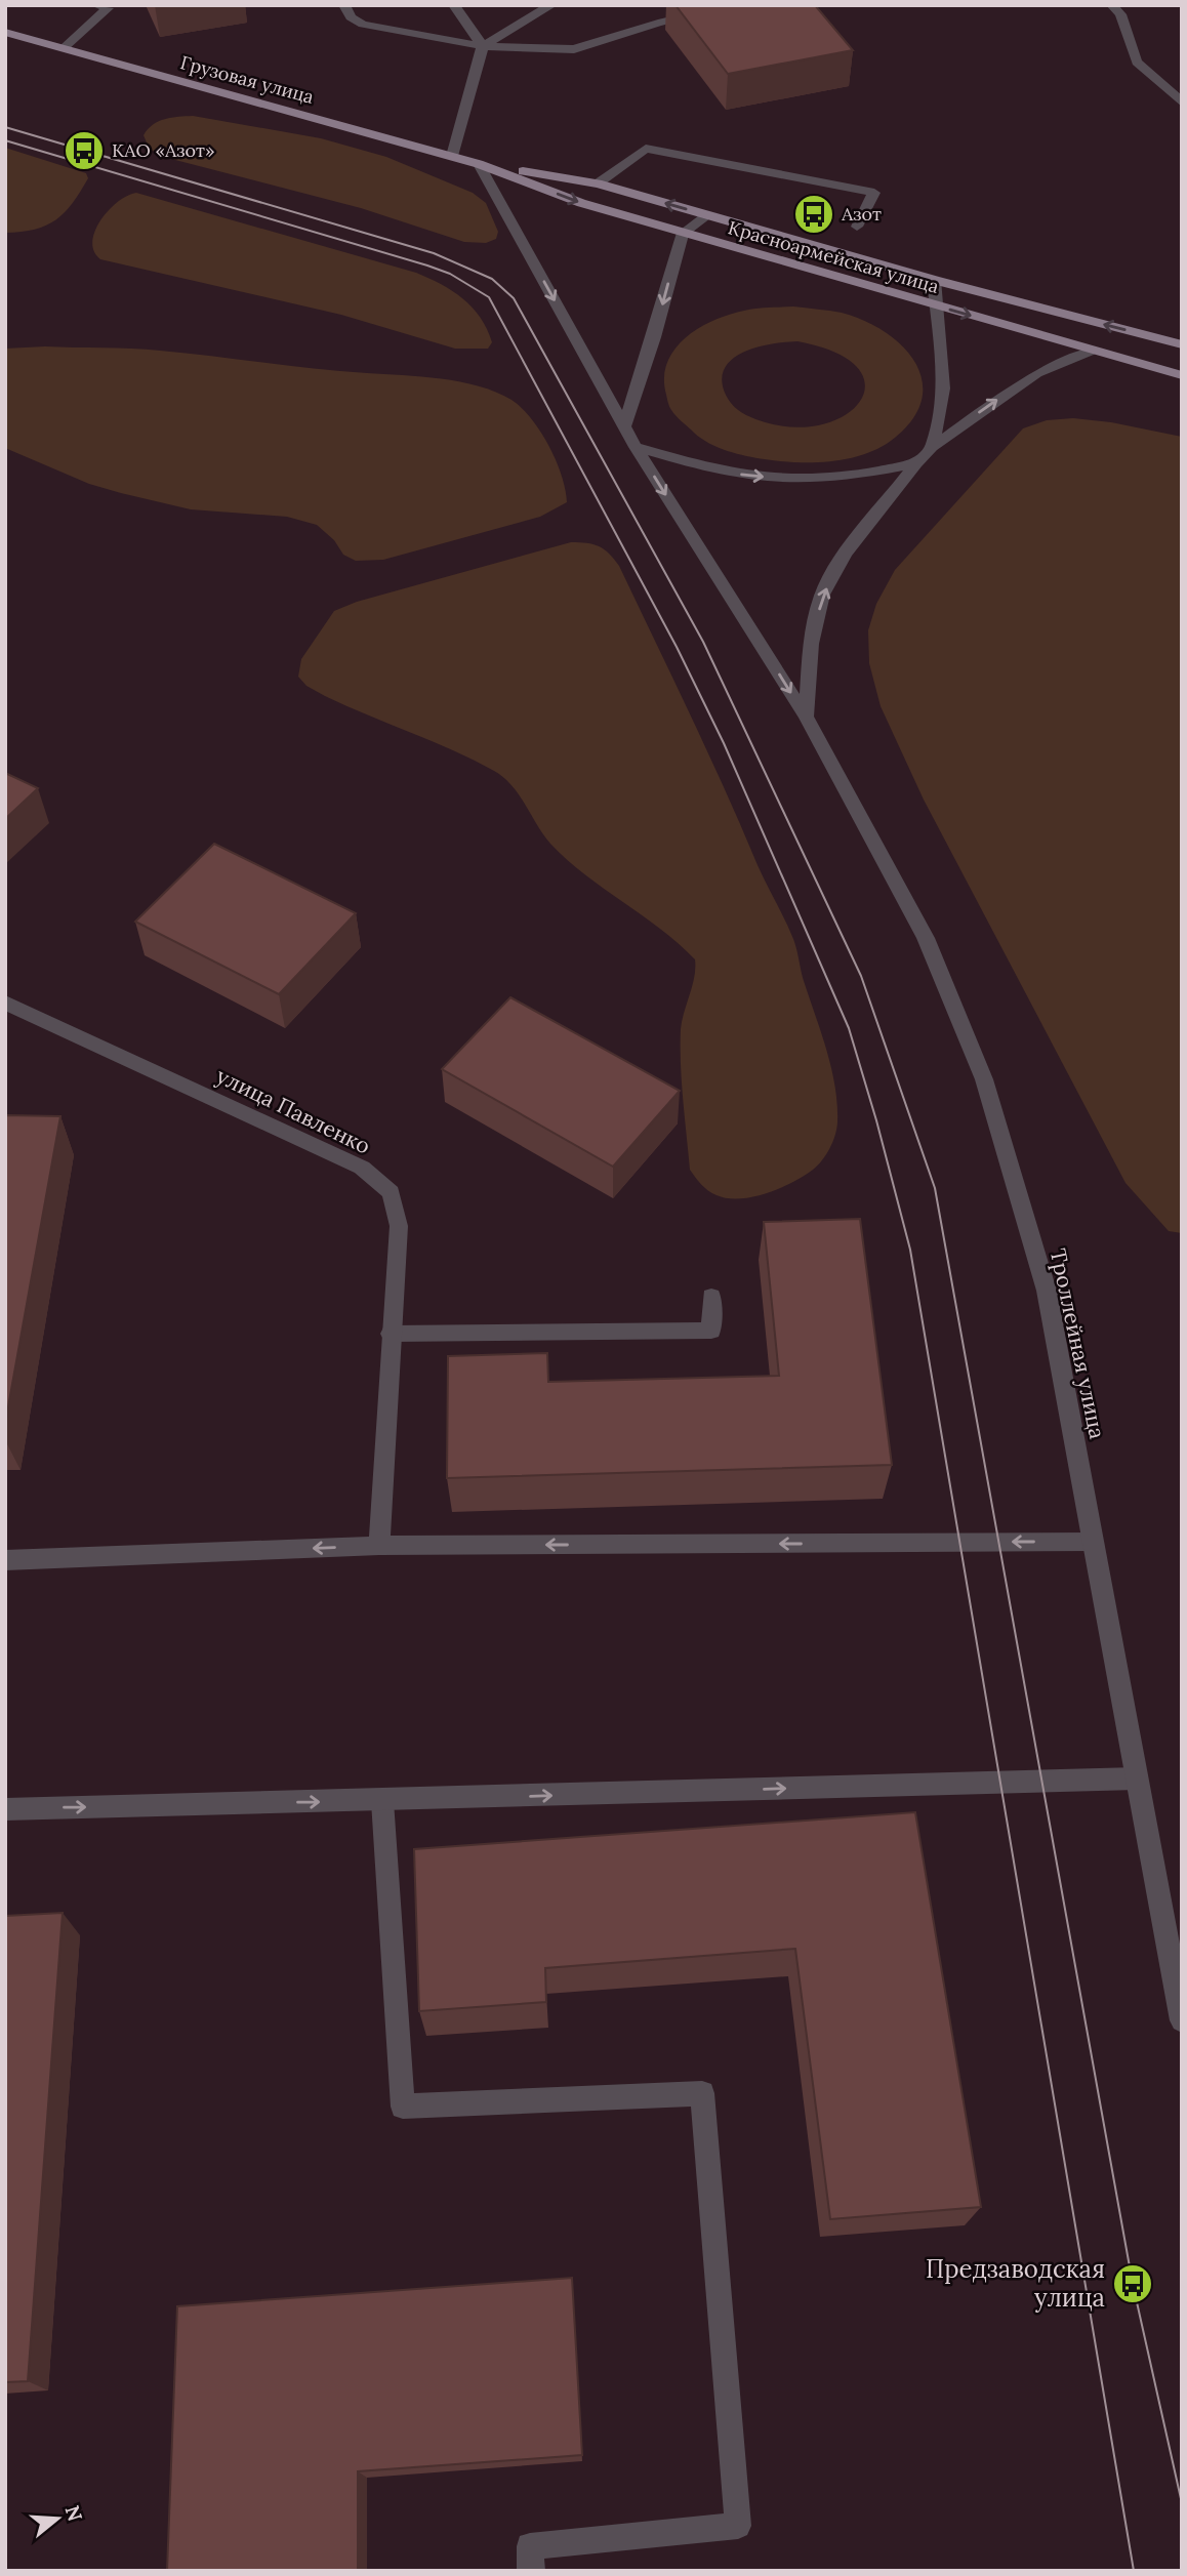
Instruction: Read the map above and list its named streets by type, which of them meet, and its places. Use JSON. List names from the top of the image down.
{
  "streets": {
    "main road": ["Грузовая улица", "Красноармейская улица"],
    "street": ["улица Павленко", "Троллейная улица"]
  },
  "crossings": [
    ["Грузовая улица", "Красноармейская улица"],
    ["Грузовая улица", "Троллейная улица"],
    ["Красноармейская улица", "Троллейная улица"]
  ],
  "places": {
    "bus stop": ["КАО «Азот»", "Азот", "Предзаводская улица"]
  },
  "north": "right"
}
